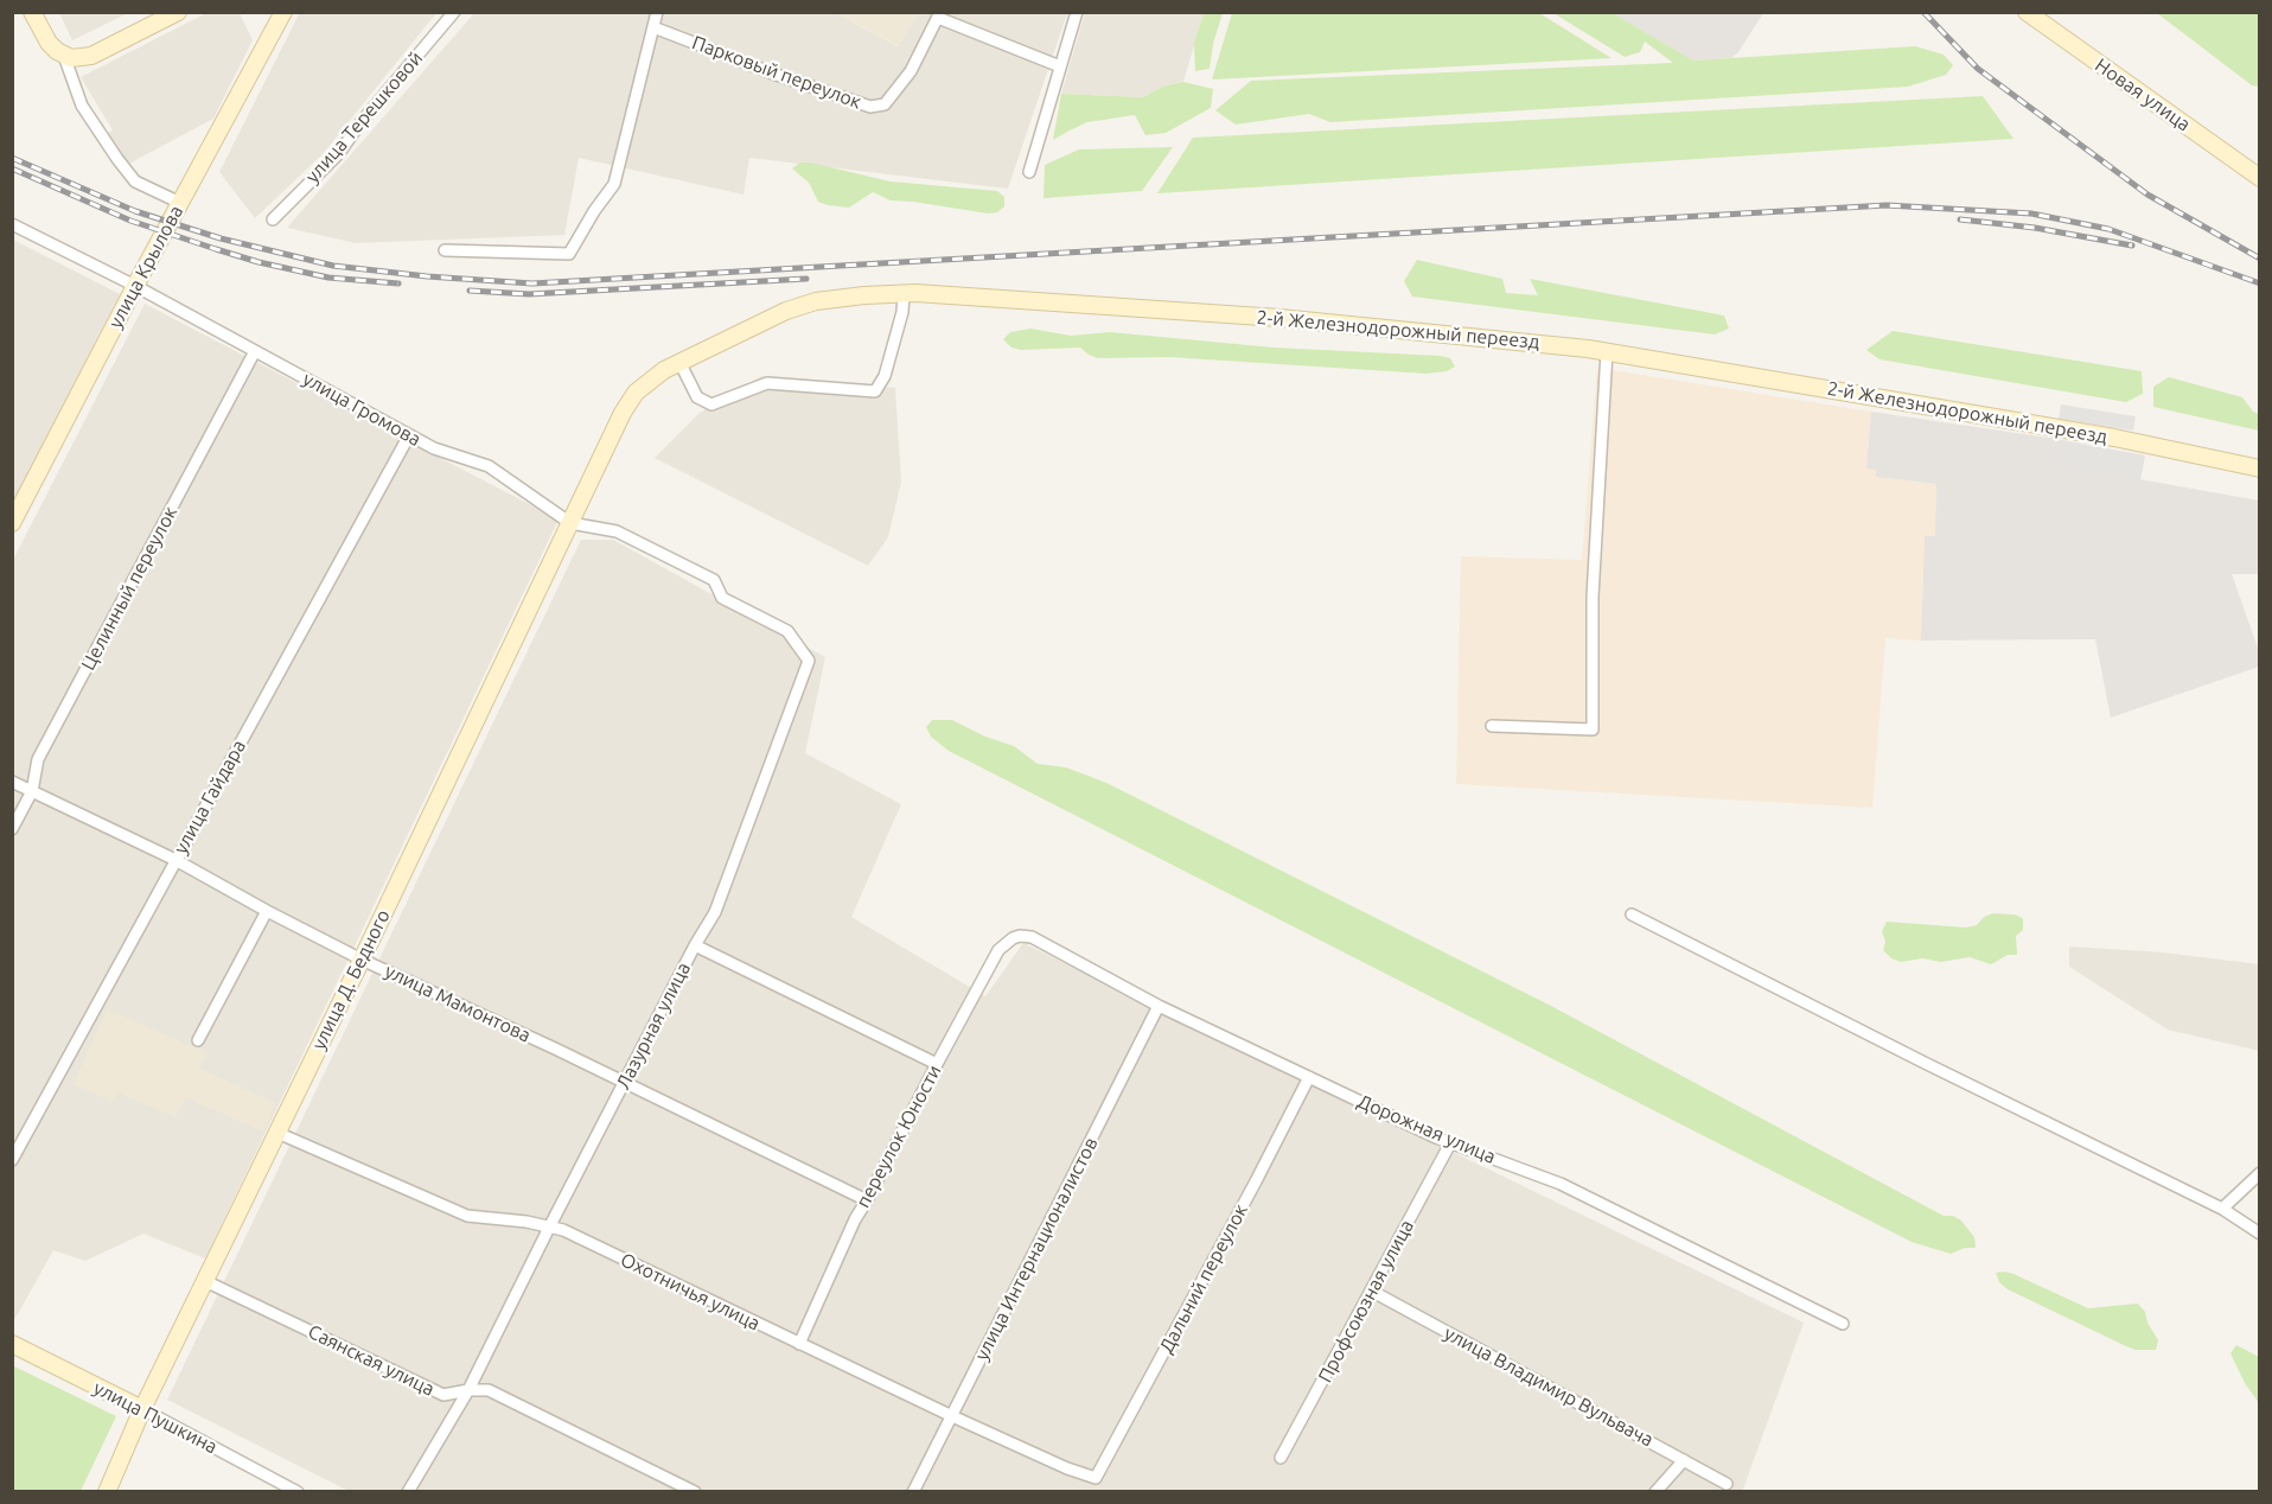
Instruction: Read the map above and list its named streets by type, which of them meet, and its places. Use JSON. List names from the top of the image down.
{
  "streets": {
    "street": [
      "Парковый переулок",
      "Новая улица",
      "улица Терешковой",
      "улица Крылова",
      "2-й Железнодорожный переезд",
      "улица Громова",
      "Целинный переулок",
      "улица Гайдара",
      "улица Д. Бедного",
      "улица Мамонтова",
      "Лазурная улица",
      "Дорожная улица",
      "переулок Юности",
      "улица Интернационалистов",
      "Дальний переулок",
      "Охотничья улица",
      "Профсоюзная улица",
      "Саянская улица",
      "улица Владимир Вульвача",
      "улица Пушкина"
    ]
  },
  "crossings": [
    ["улица Крылова", "улица Громова"],
    ["2-й Железнодорожный переезд", "улица Д. Бедного"],
    ["улица Громова", "Целинный переулок"],
    ["улица Громова", "улица Гайдара"],
    ["улица Громова", "улица Д. Бедного"],
    ["улица Громова", "Лазурная улица"],
    ["Целинный переулок", "улица Мамонтова"],
    ["улица Гайдара", "улица Мамонтова"],
    ["улица Д. Бедного", "улица Мамонтова"],
    ["улица Д. Бедного", "Охотничья улица"],
    ["улица Д. Бедного", "Саянская улица"],
    ["улица Д. Бедного", "улица Пушкина"],
    ["улица Мамонтова", "Лазурная улица"],
    ["улица Мамонтова", "переулок Юности"],
    ["Лазурная улица", "Охотничья улица"],
    ["Лазурная улица", "Саянская улица"],
    ["Дорожная улица", "переулок Юности"],
    ["Дорожная улица", "улица Интернационалистов"],
    ["Дорожная улица", "Дальний переулок"],
    ["Дорожная улица", "Профсоюзная улица"],
    ["переулок Юности", "Охотничья улица"],
    ["улица Интернационалистов", "Охотничья улица"],
    ["Дальний переулок", "Охотничья улица"],
    ["Профсоюзная улица", "улица Владимир Вульвача"]
  ]
}
